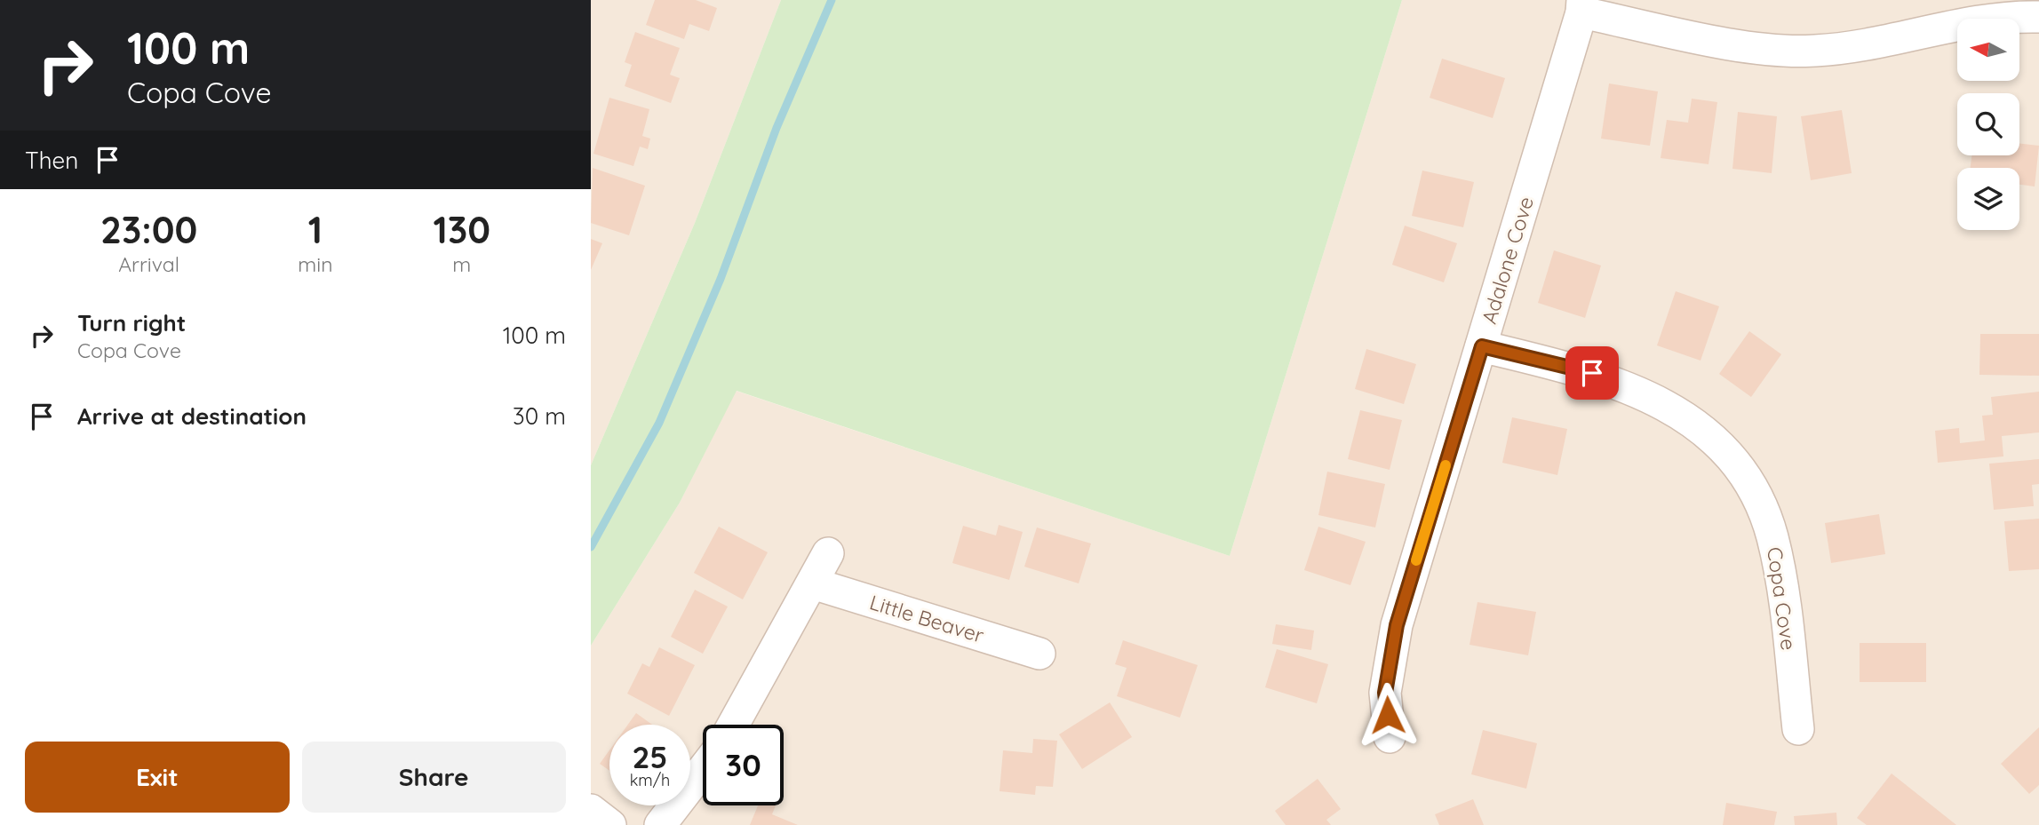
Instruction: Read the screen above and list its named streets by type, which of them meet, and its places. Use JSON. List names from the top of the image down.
{
  "streets": {
    "street": ["Adalone Cove", "Copa Cove", "Little Beaver"]
  },
  "crossings": [
    ["Adalone Cove", "Copa Cove"]
  ],
  "north": "left",
  "page": {
    "turn": ["100 m", "Copa Cove"],
    "then": "Then",
    "eta": [
      "23:00",
      "Arrival",
      "1",
      "min",
      "130",
      "m"
    ],
    "list": [
      {
        "name": "Turn right",
        "note": "Copa Cove",
        "value": "100 m"
      },
      {
        "name": "Arrive at destination",
        "value": "30 m"
      }
    ],
    "speed": "25 km/h",
    "limit": "30",
    "buttons": ["Exit", "Share"]
  }
}
